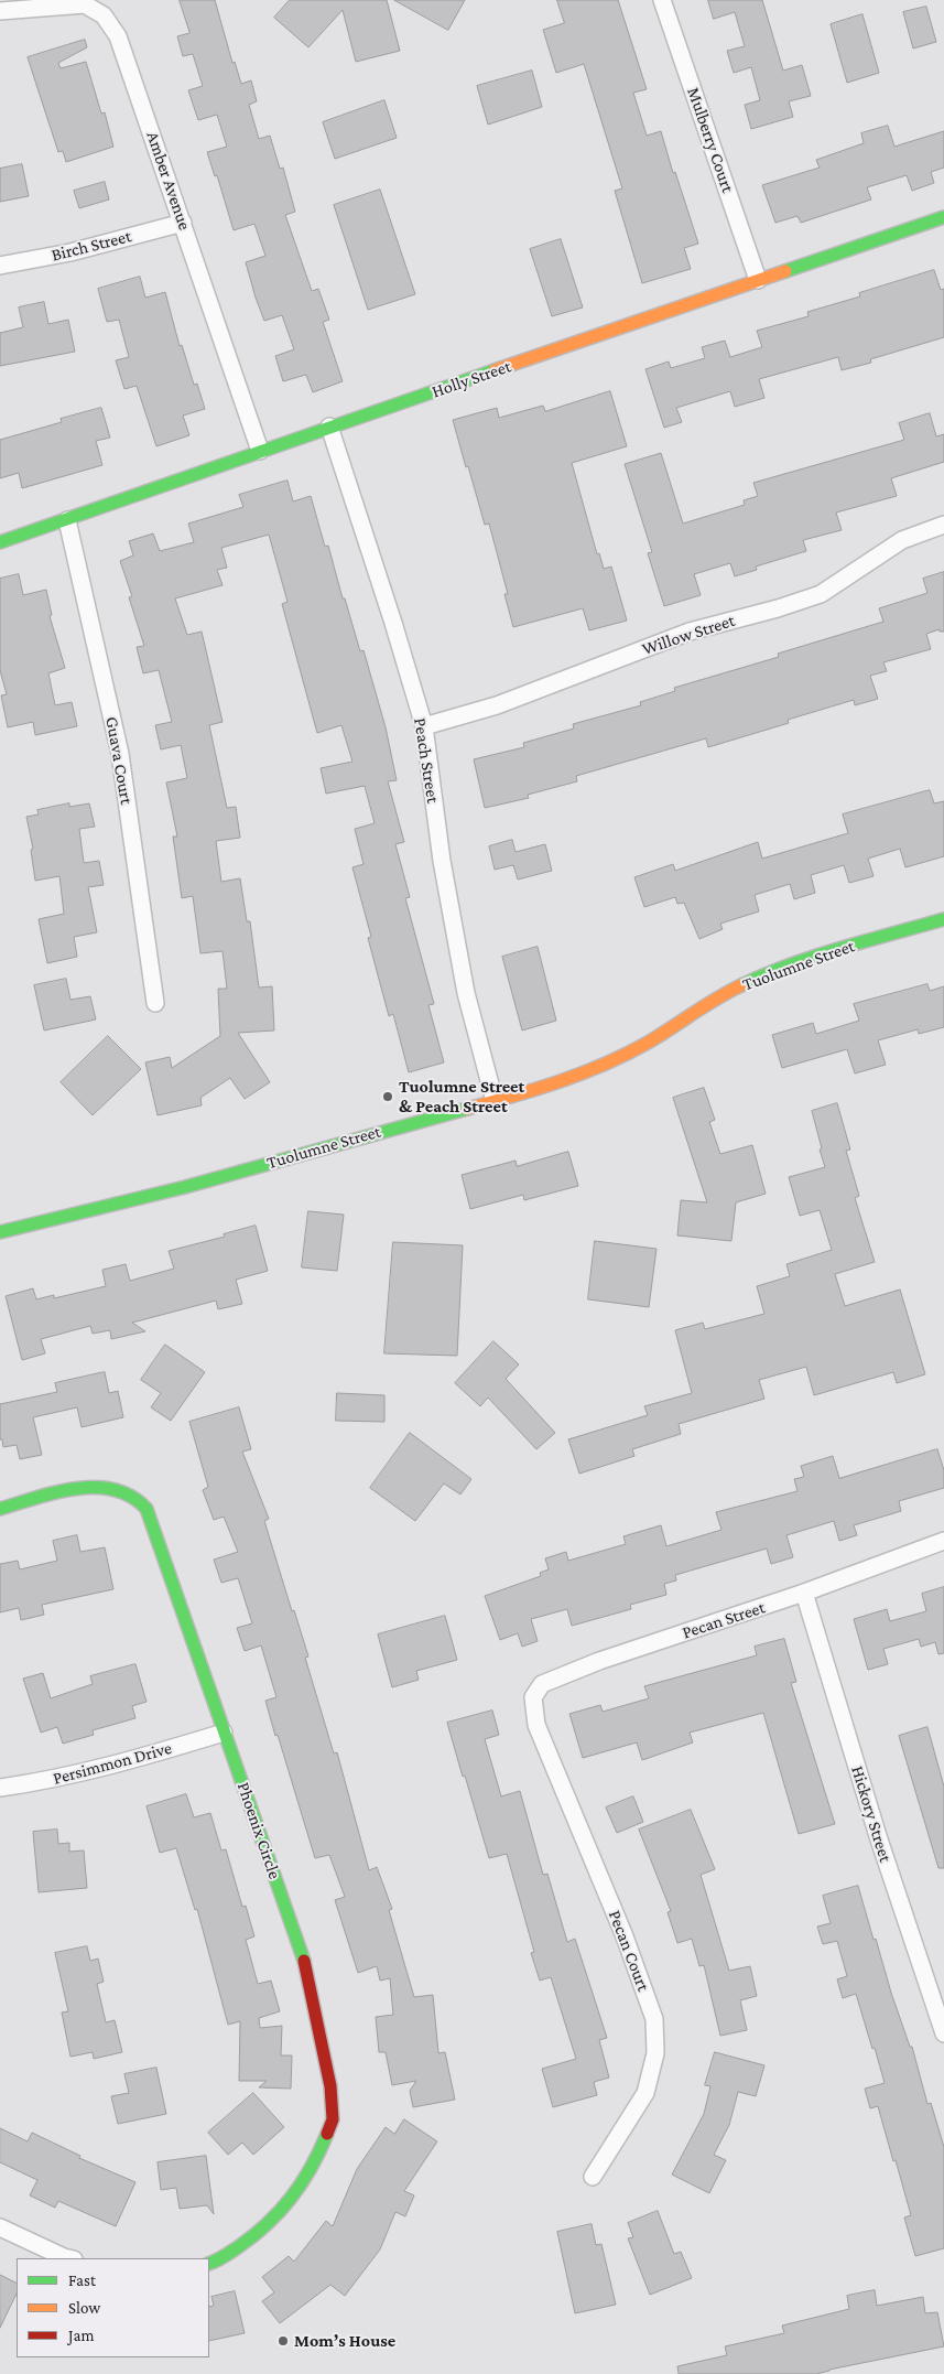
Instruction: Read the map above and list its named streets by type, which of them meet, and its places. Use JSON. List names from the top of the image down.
{
  "streets": {
    "street": [
      "Mulberry Court",
      "Amber Avenue",
      "Birch Street",
      "Holly Street",
      "Willow Street",
      "Guava Court",
      "Peach Street",
      "Tuolumne Street",
      "Pecan Street",
      "Persimmon Drive",
      "Hickory Street",
      "Phoenix Circle",
      "Pecan Court"
    ]
  },
  "crossings": [
    ["Mulberry Court", "Holly Street"],
    ["Amber Avenue", "Birch Street"],
    ["Amber Avenue", "Holly Street"],
    ["Holly Street", "Guava Court"],
    ["Holly Street", "Peach Street"],
    ["Willow Street", "Peach Street"],
    ["Peach Street", "Tuolumne Street"],
    ["Pecan Street", "Hickory Street"],
    ["Pecan Street", "Pecan Court"],
    ["Persimmon Drive", "Phoenix Circle"]
  ],
  "places": ["Tuolumne Street & Peach Street", "Mom’s House"],
  "legend": ["Fast", "Slow", "Jam"]
}
